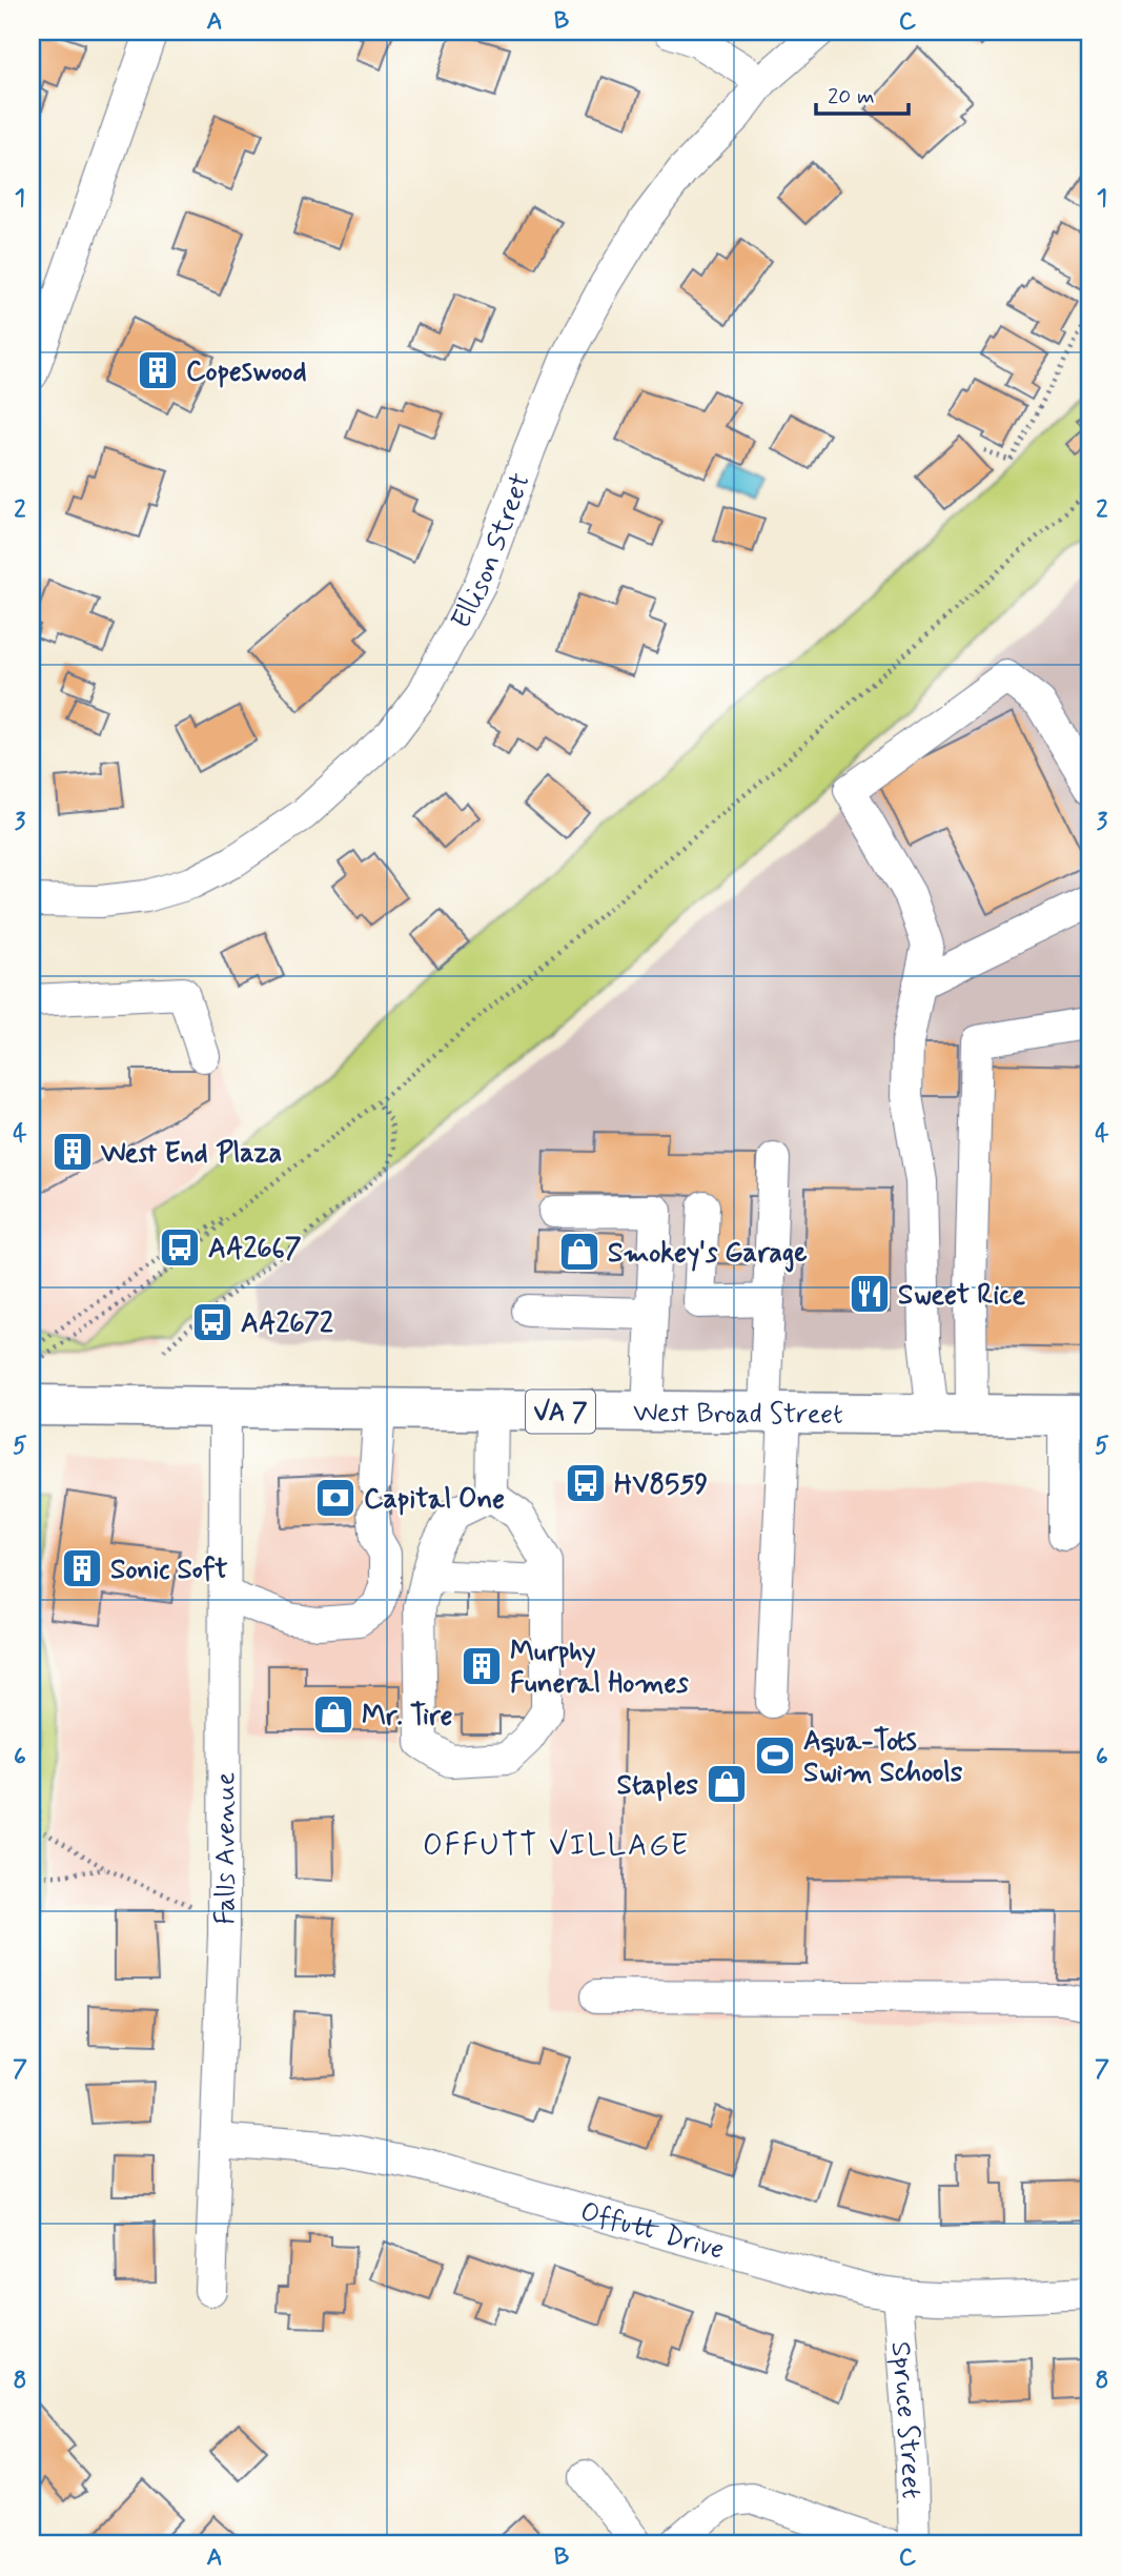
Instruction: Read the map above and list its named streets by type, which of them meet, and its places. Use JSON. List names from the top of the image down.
{
  "streets": {
    "main road": ["VA 7", "West Broad Street"],
    "street": [
      "Ellison Street",
      "Falls Avenue",
      "Offutt Drive",
      "Spruce Street"
    ]
  },
  "crossings": [
    ["West Broad Street", "Falls Avenue"],
    ["Falls Avenue", "Offutt Drive"],
    ["Offutt Drive", "Spruce Street"]
  ],
  "districts": ["OFFUTT VILLAGE"],
  "places": {
    "building": [
      "Copeswood",
      "West End Plaza",
      "Sonic Soft",
      "Murphy Funeral Homes"
    ],
    "bus stop": ["AA2667", "AA2672", "HV8559"],
    "shop": ["Smokey's Garage", "Mr. Tire", "Staples"],
    "restaurant": ["Sweet Rice"],
    "bank": ["Capital One"],
    "sports": ["Aqua-Tots Swim Schools"]
  },
  "scale_bar": "20 m",
  "grid": {
    "columns": ["A", "B", "C"],
    "rows": [
      "1",
      "2",
      "3",
      "4",
      "5",
      "6",
      "7",
      "8"
    ]
  }
}
